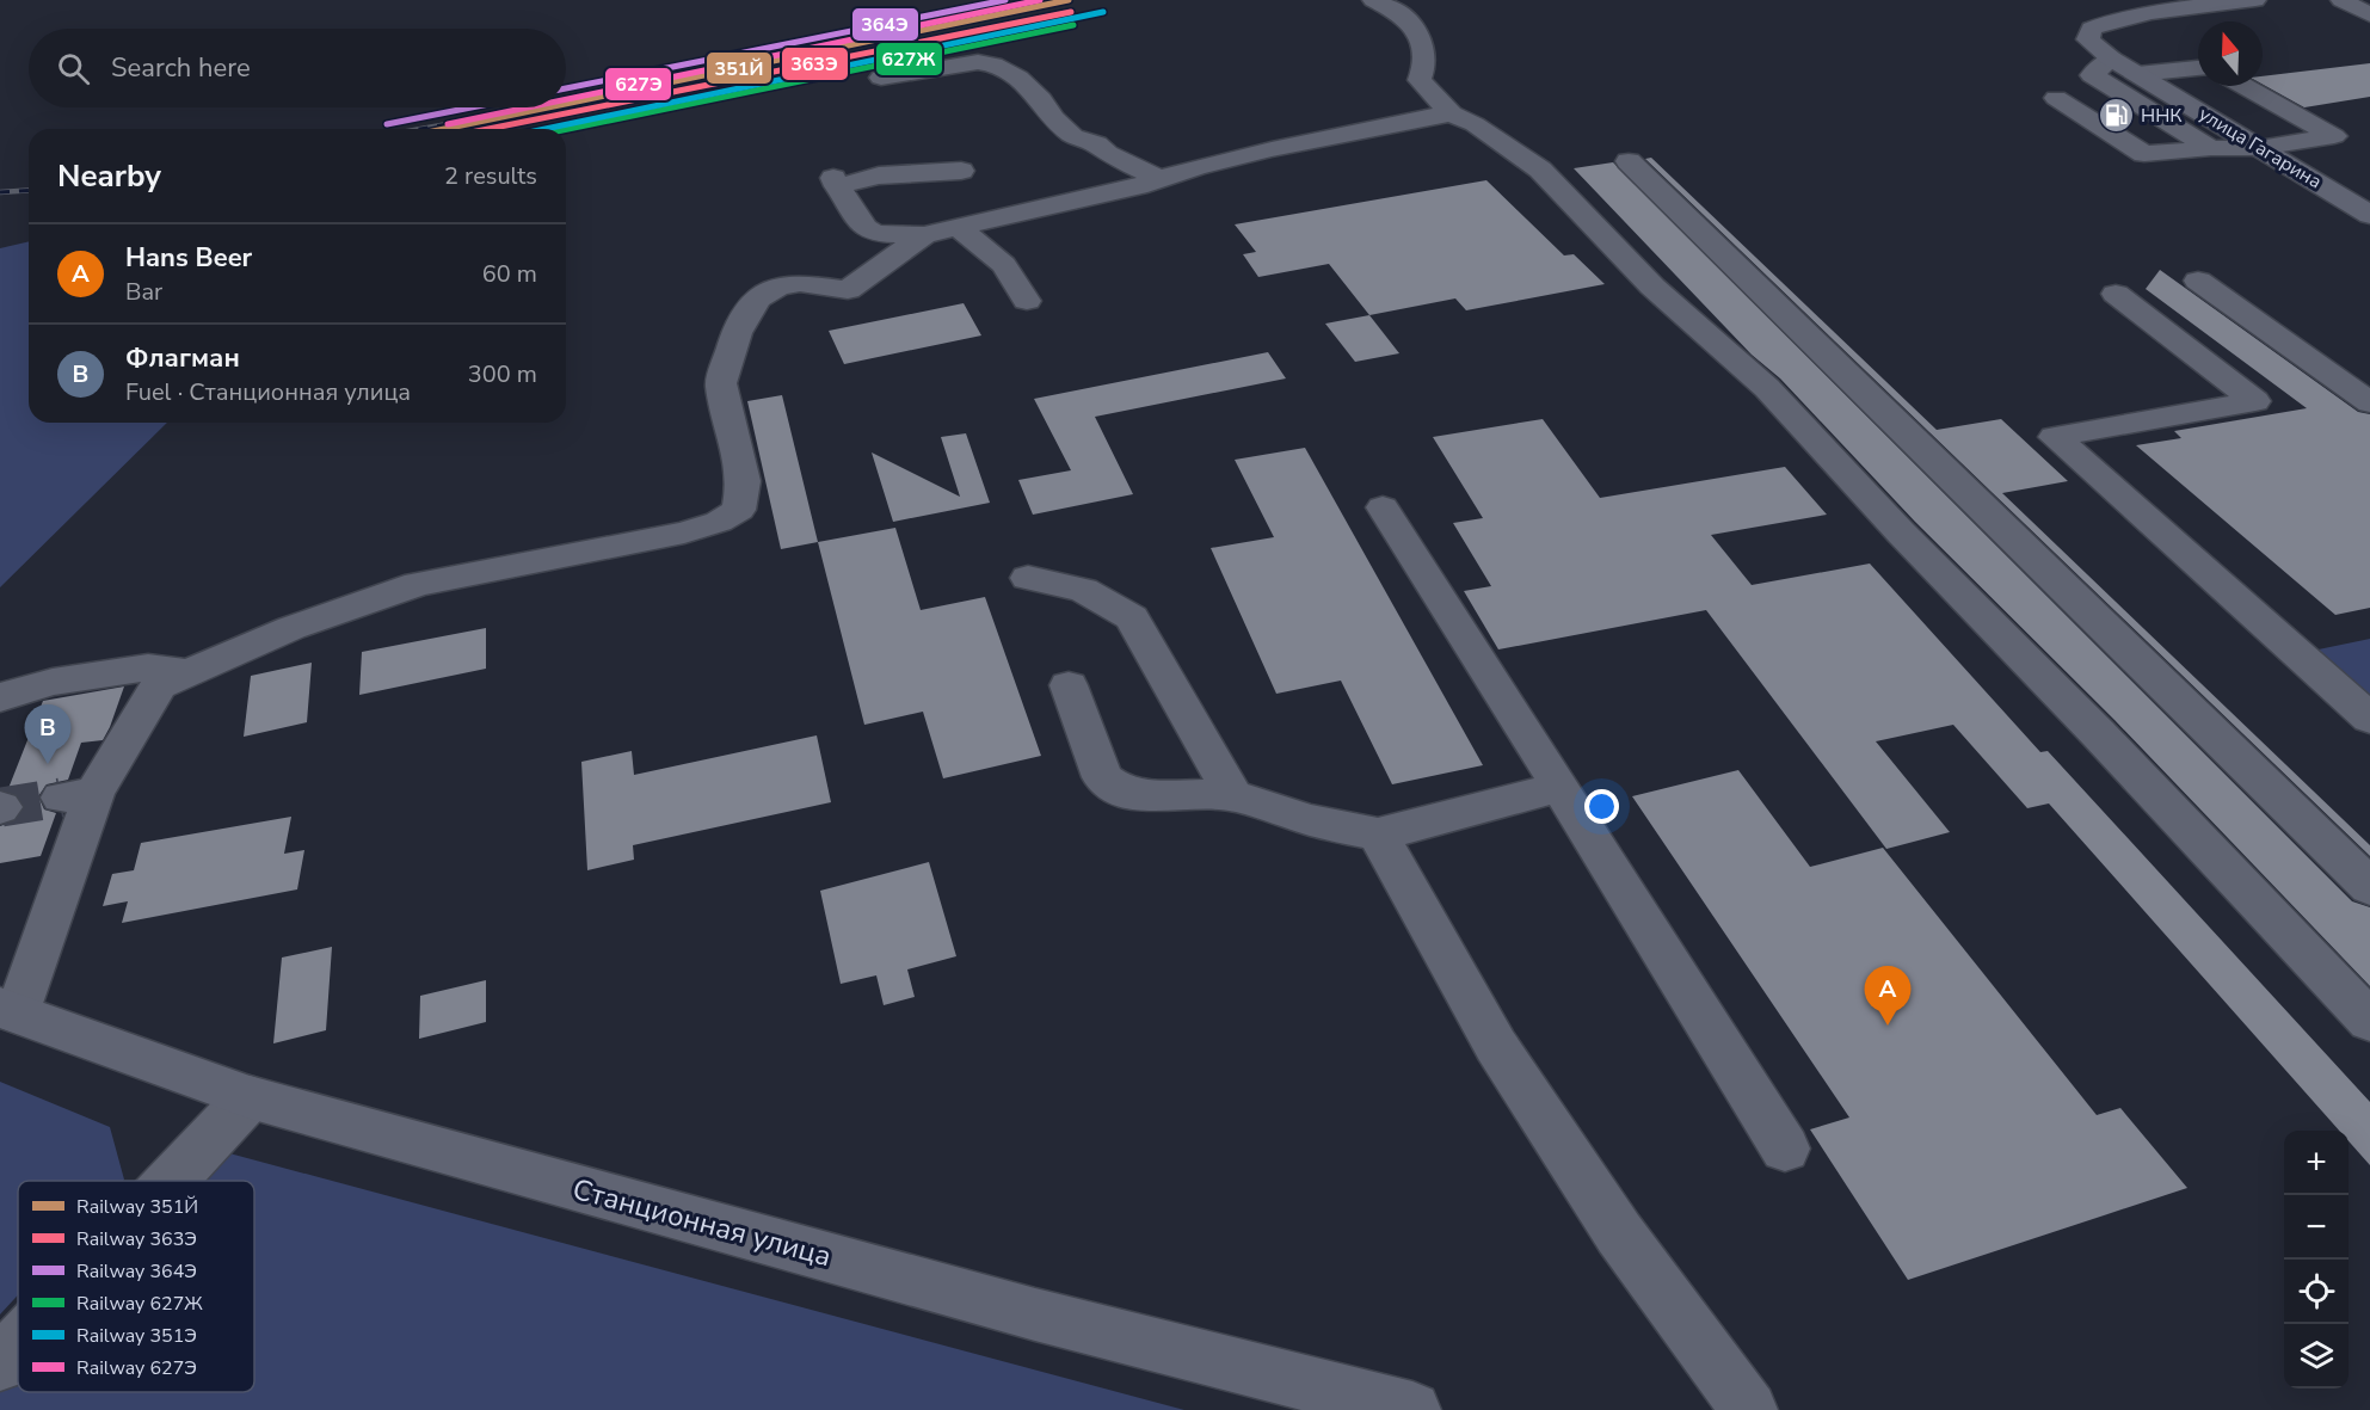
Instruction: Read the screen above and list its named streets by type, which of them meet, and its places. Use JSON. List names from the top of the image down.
{
  "streets": {
    "main road": ["улица Гагарина", "Станционная улица"]
  },
  "places": {
    "fuel station": ["ННК"]
  },
  "lines": [
    "rail line 351Й",
    "rail line 364Э",
    "rail line 627Э",
    "rail line 363Э",
    "rail line 351Э",
    "rail line 627Ж"
  ],
  "legend": [
    "Railway 351Й",
    "Railway 363Э",
    "Railway 364Э",
    "Railway 627Ж",
    "Railway 351Э",
    "Railway 627Э"
  ],
  "north": "top",
  "page": {
    "search": "Search here",
    "heading": ["Nearby", "2 results"],
    "list": [
      {
        "mark": "A",
        "name": "Hans Beer",
        "note": "Bar",
        "value": "60 m"
      },
      {
        "mark": "B",
        "name": "Флагман",
        "note": "Fuel · Станционная улица",
        "value": "300 m"
      }
    ],
    "pins": ["B", "A"],
    "map_buttons": ["+", "−"]
  }
}
